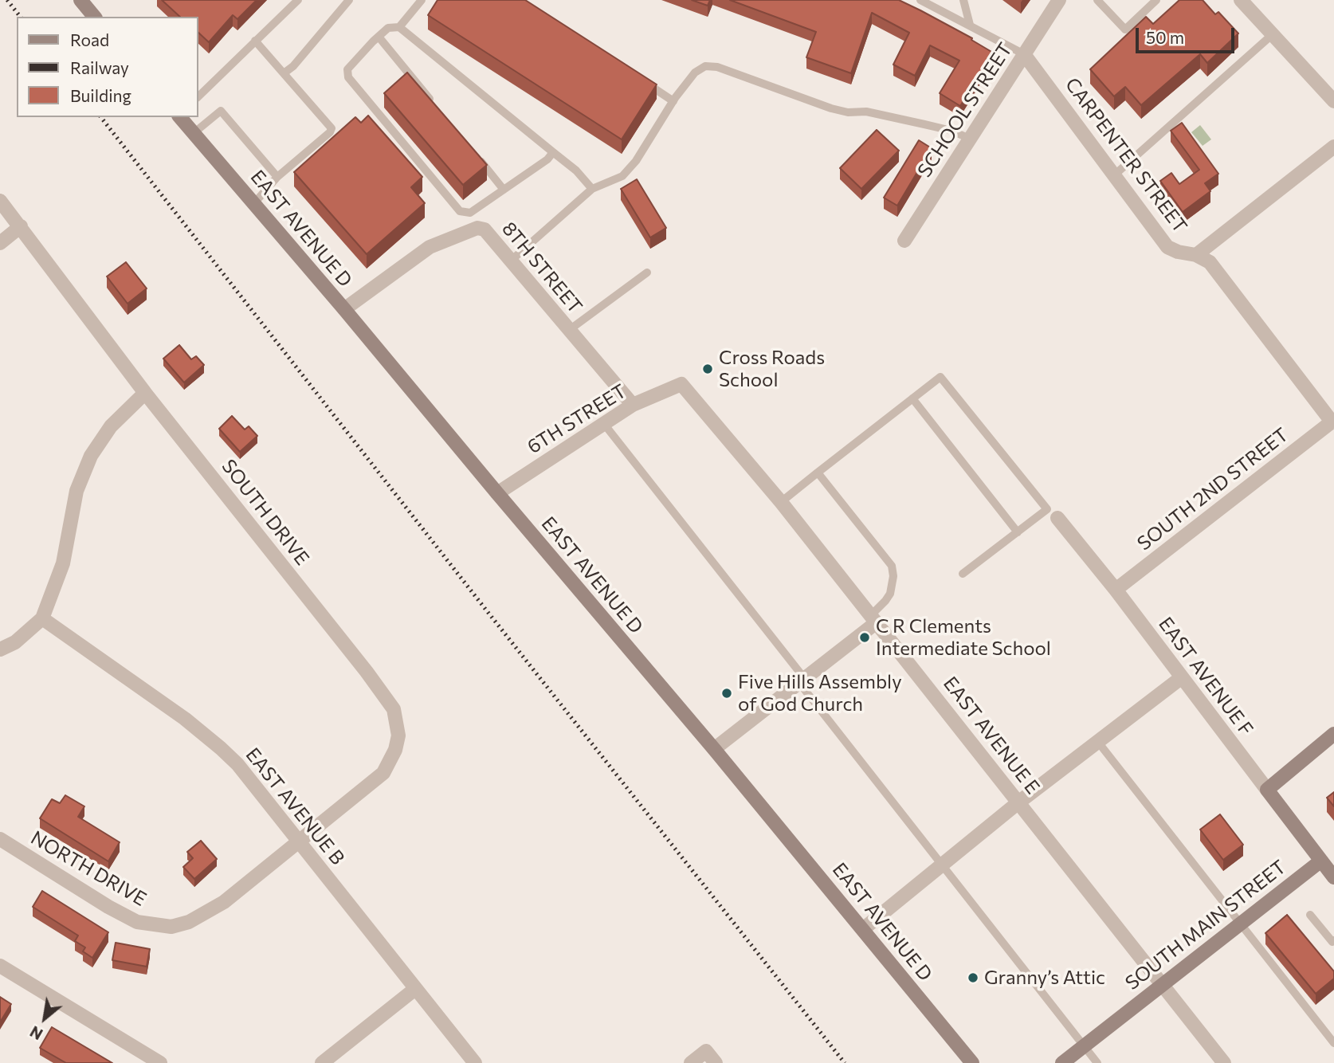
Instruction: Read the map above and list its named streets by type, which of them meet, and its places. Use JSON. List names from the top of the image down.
{
  "streets": {
    "main road": ["EAST AVENUE D", "EAST AVENUE F", "SOUTH MAIN STREET"],
    "street": [
      "SCHOOL STREET",
      "CARPENTER STREET",
      "8TH STREET",
      "6TH STREET",
      "SOUTH 2ND STREET",
      "SOUTH DRIVE",
      "EAST AVENUE E",
      "EAST AVENUE B",
      "NORTH DRIVE"
    ]
  },
  "crossings": [
    ["SCHOOL STREET", "CARPENTER STREET"],
    ["CARPENTER STREET", "SOUTH 2ND STREET"],
    ["EAST AVENUE D", "8TH STREET"],
    ["EAST AVENUE D", "6TH STREET"],
    ["8TH STREET", "6TH STREET"],
    ["6TH STREET", "EAST AVENUE E"],
    ["SOUTH 2ND STREET", "EAST AVENUE F"],
    ["SOUTH DRIVE", "EAST AVENUE B"],
    ["SOUTH DRIVE", "NORTH DRIVE"],
    ["EAST AVENUE F", "SOUTH MAIN STREET"],
    ["EAST AVENUE E", "SOUTH MAIN STREET"],
    ["EAST AVENUE B", "NORTH DRIVE"]
  ],
  "places": [
    "Cross Roads School",
    "C R Clements Intermediate School",
    "Five Hills Assembly of God Church",
    "Granny’s Attic"
  ],
  "legend": ["Road", "Railway", "Building"],
  "scale_bar": "50 m",
  "north": "bottom left"
}
